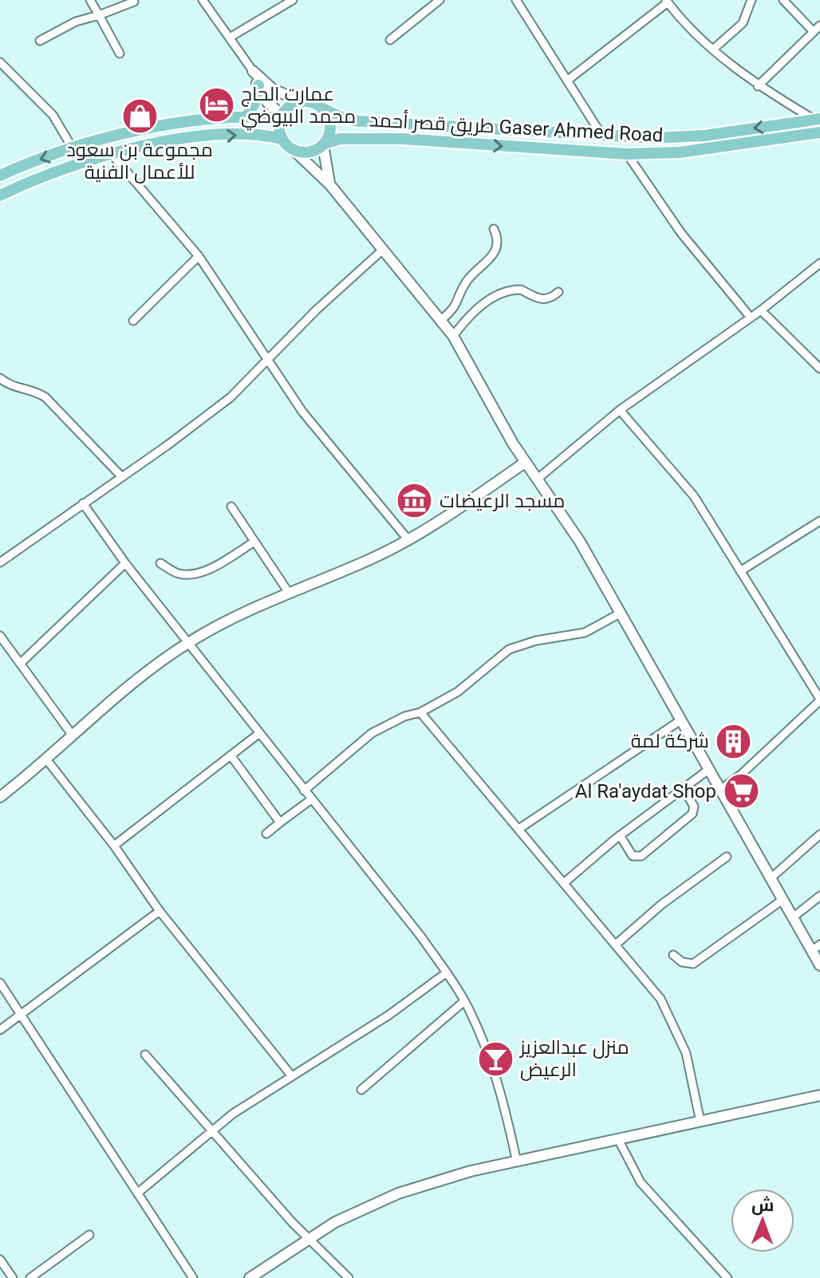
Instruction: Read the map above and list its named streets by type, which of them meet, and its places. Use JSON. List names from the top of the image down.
{
  "streets": {
    "main road": ["طريق قصر أحمد Gaser Ahmed Road"]
  },
  "places": {
    "hotel": ["عمارت الحاج محمد البيوضي"],
    "shop": ["مجموعة بن سعود للأعمال الفنية"],
    "museum": ["مسجد الرعيضات"],
    "building": ["شركة لمة"],
    "supermarket": ["Al Ra'aydat Shop"],
    "bar": ["منزل عبدالعزيز الرعيض"]
  },
  "north": "top"
}
